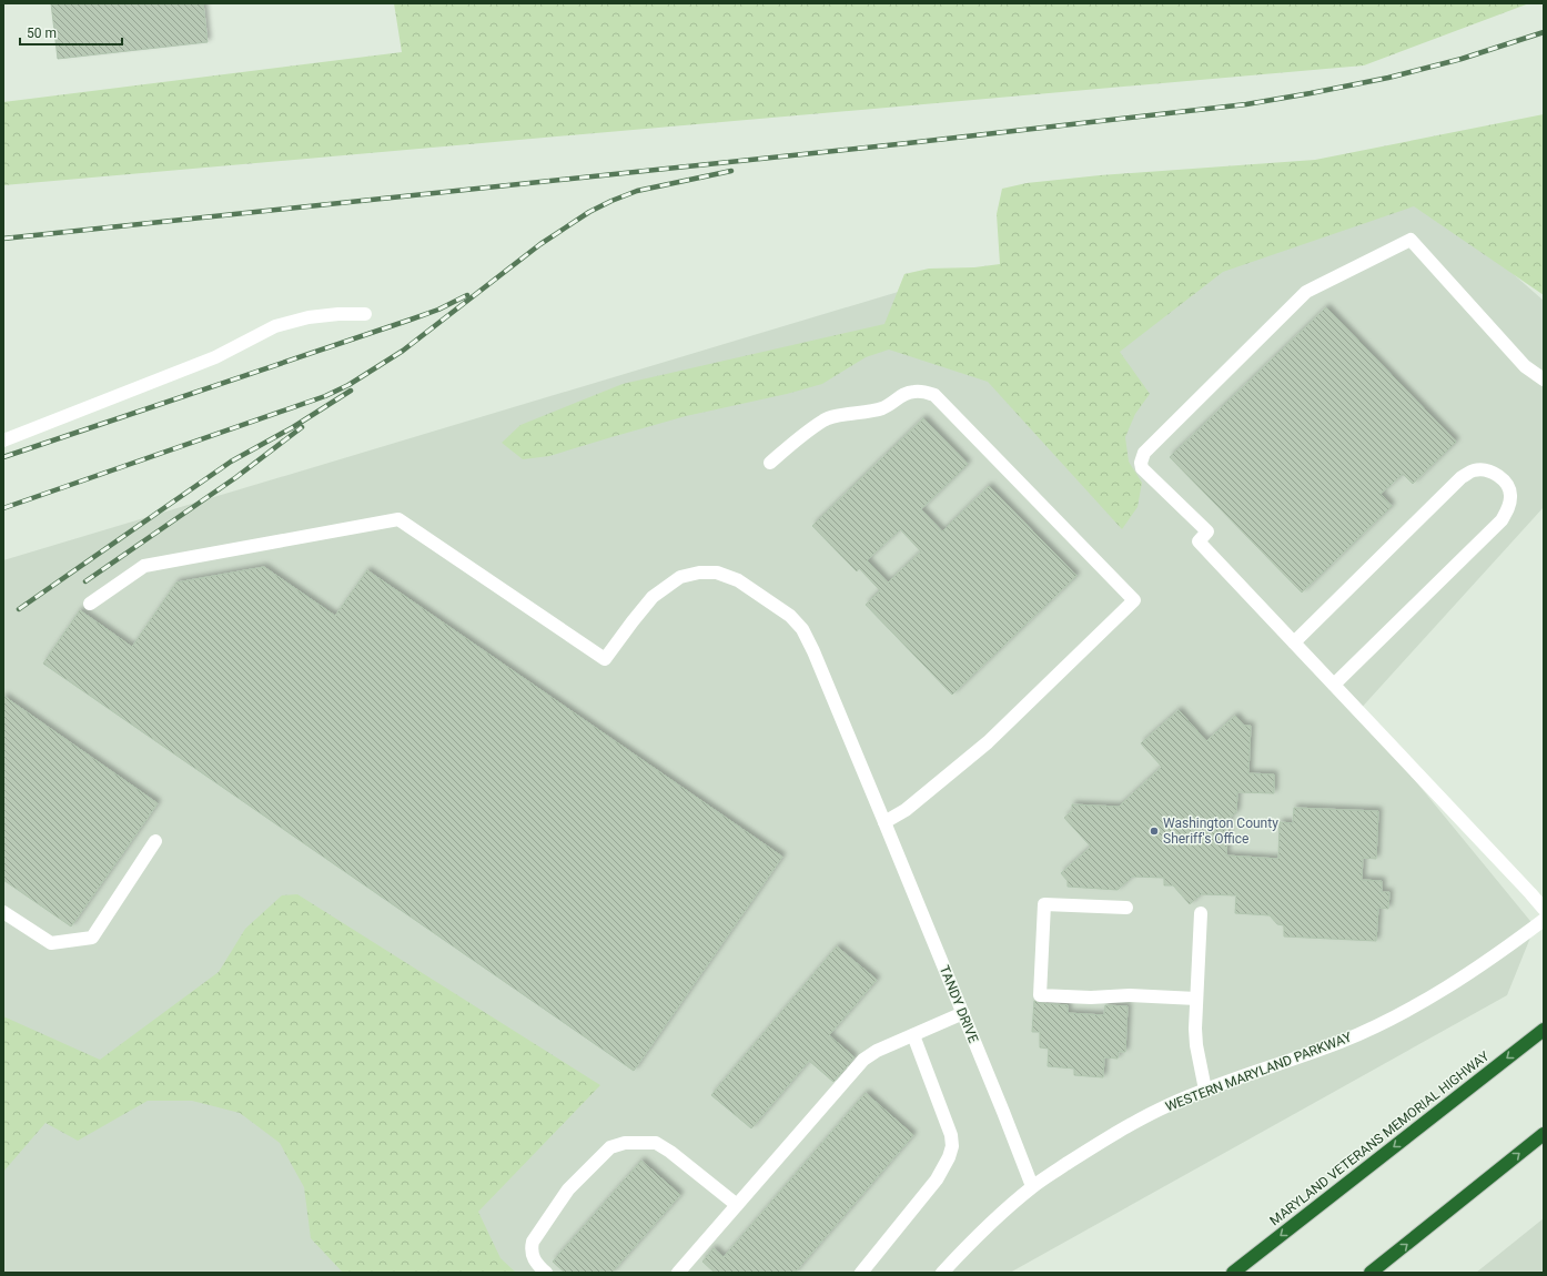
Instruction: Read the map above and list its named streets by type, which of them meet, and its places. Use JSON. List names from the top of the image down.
{
  "streets": {
    "highway": ["MARYLAND VETERANS MEMORIAL HIGHWAY"],
    "street": ["TANDY DRIVE", "WESTERN MARYLAND PARKWAY"]
  },
  "crossings": [
    ["TANDY DRIVE", "WESTERN MARYLAND PARKWAY"]
  ],
  "places": ["Washington County Sheriff's Office"],
  "scale_bar": "50 m"
}
